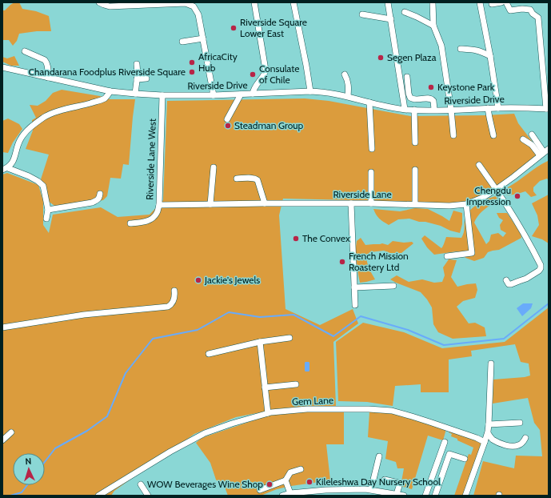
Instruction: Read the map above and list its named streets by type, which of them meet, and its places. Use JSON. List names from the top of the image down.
{
  "streets": {
    "street": [
      "Riverside Drive",
      "Riverside Lane West",
      "Riverside Lane",
      "Gem Lane"
    ]
  },
  "crossings": [
    ["Riverside Drive", "Riverside Lane West"],
    ["Riverside Lane West", "Riverside Lane"]
  ],
  "places": [
    "Riverside Square Lower East",
    "Segen Plaza",
    "AfricaCity Hub",
    "Chandarana Foodplus Riverside Square",
    "Consulate of Chile",
    "Keystone Park",
    "Steadman Group",
    "Chengdu Impression",
    "The Convex",
    "French Mission Roastery Ltd",
    "Jackie's Jewels",
    "Kileleshwa Day Nursery School",
    "WOW Beverages Wine Shop"
  ],
  "north": "top"
}
